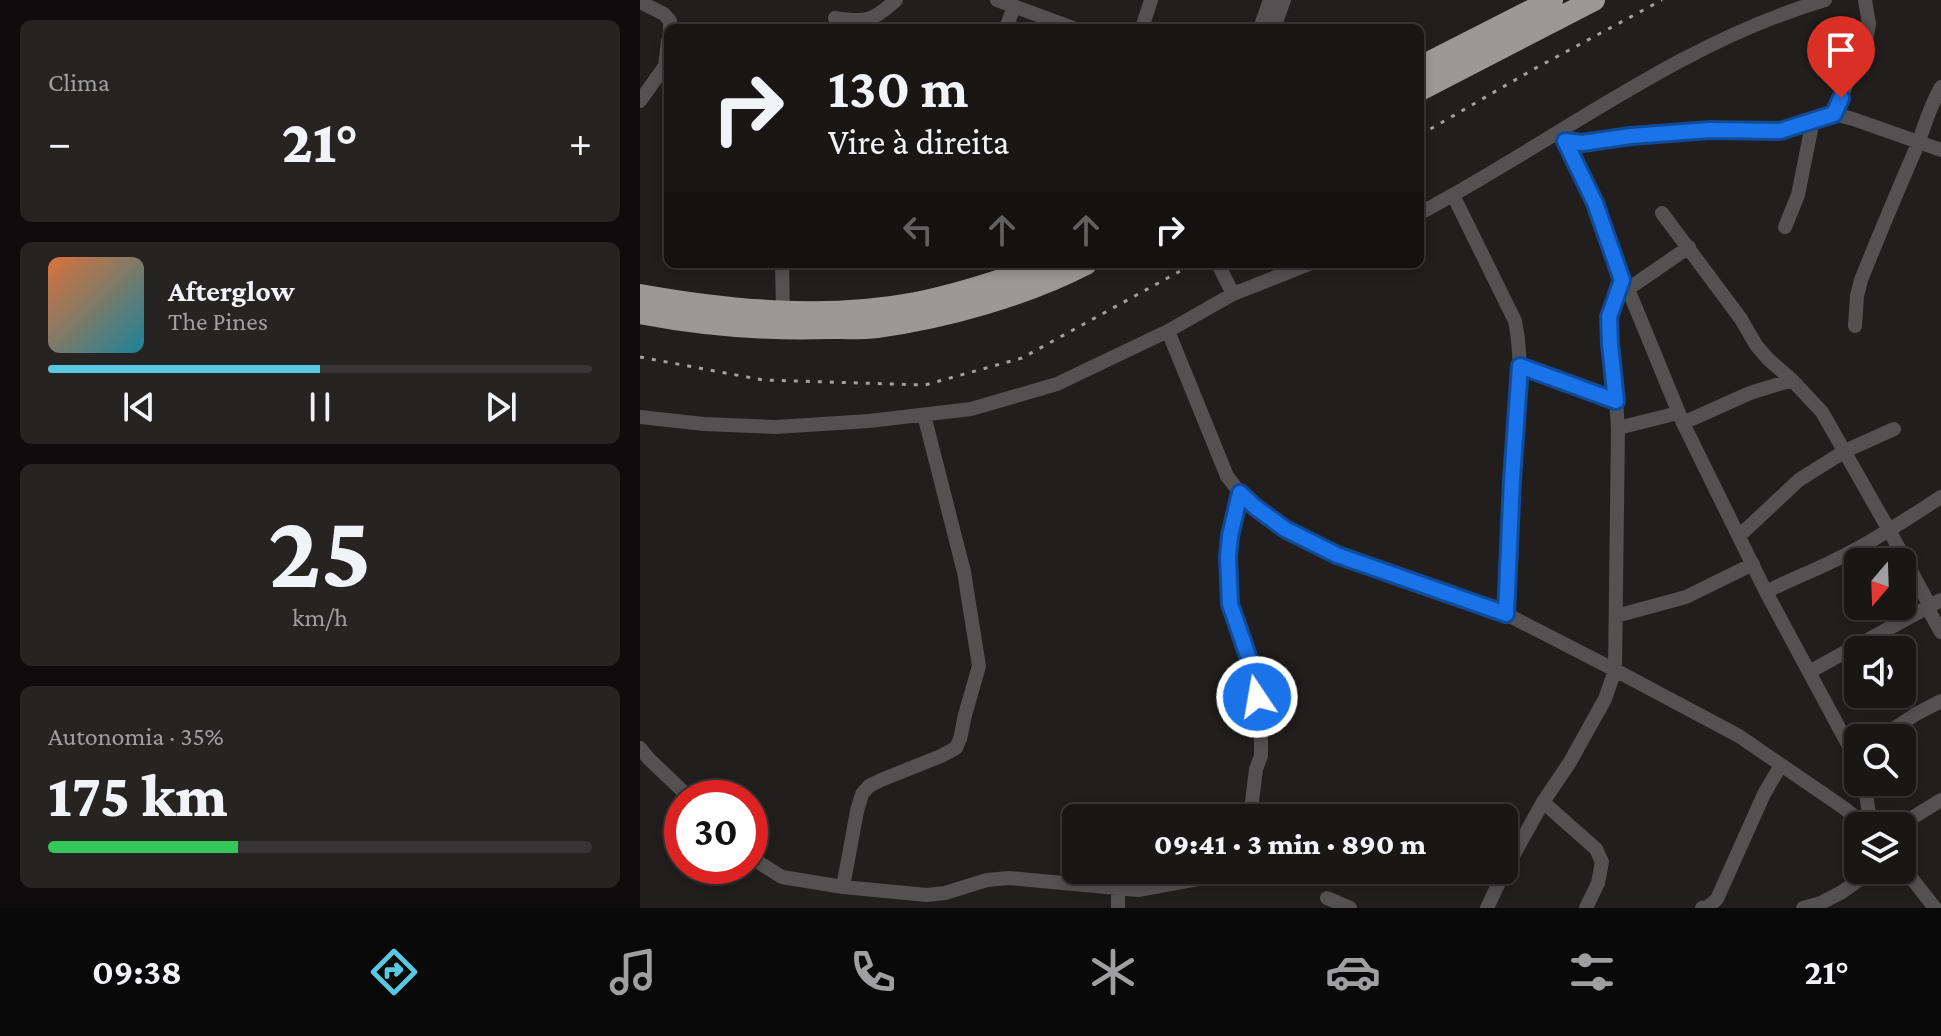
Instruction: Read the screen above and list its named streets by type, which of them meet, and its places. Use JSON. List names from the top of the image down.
{
  "north": "bottom",
  "page": {
    "tile": [
      "Clima",
      ["25", "km/h"],
      ["Autonomia · 35%", "175 km"]
    ],
    "turn": ["130 m", "Vire à direita"],
    "heat": ["−", "21°", "+"],
    "song": ["Afterglow", "The Pines"],
    "limit": "30",
    "trip": "09:41 · 3 min · 890 m",
    "tabs": ["09:38", "21°"]
  }
}
